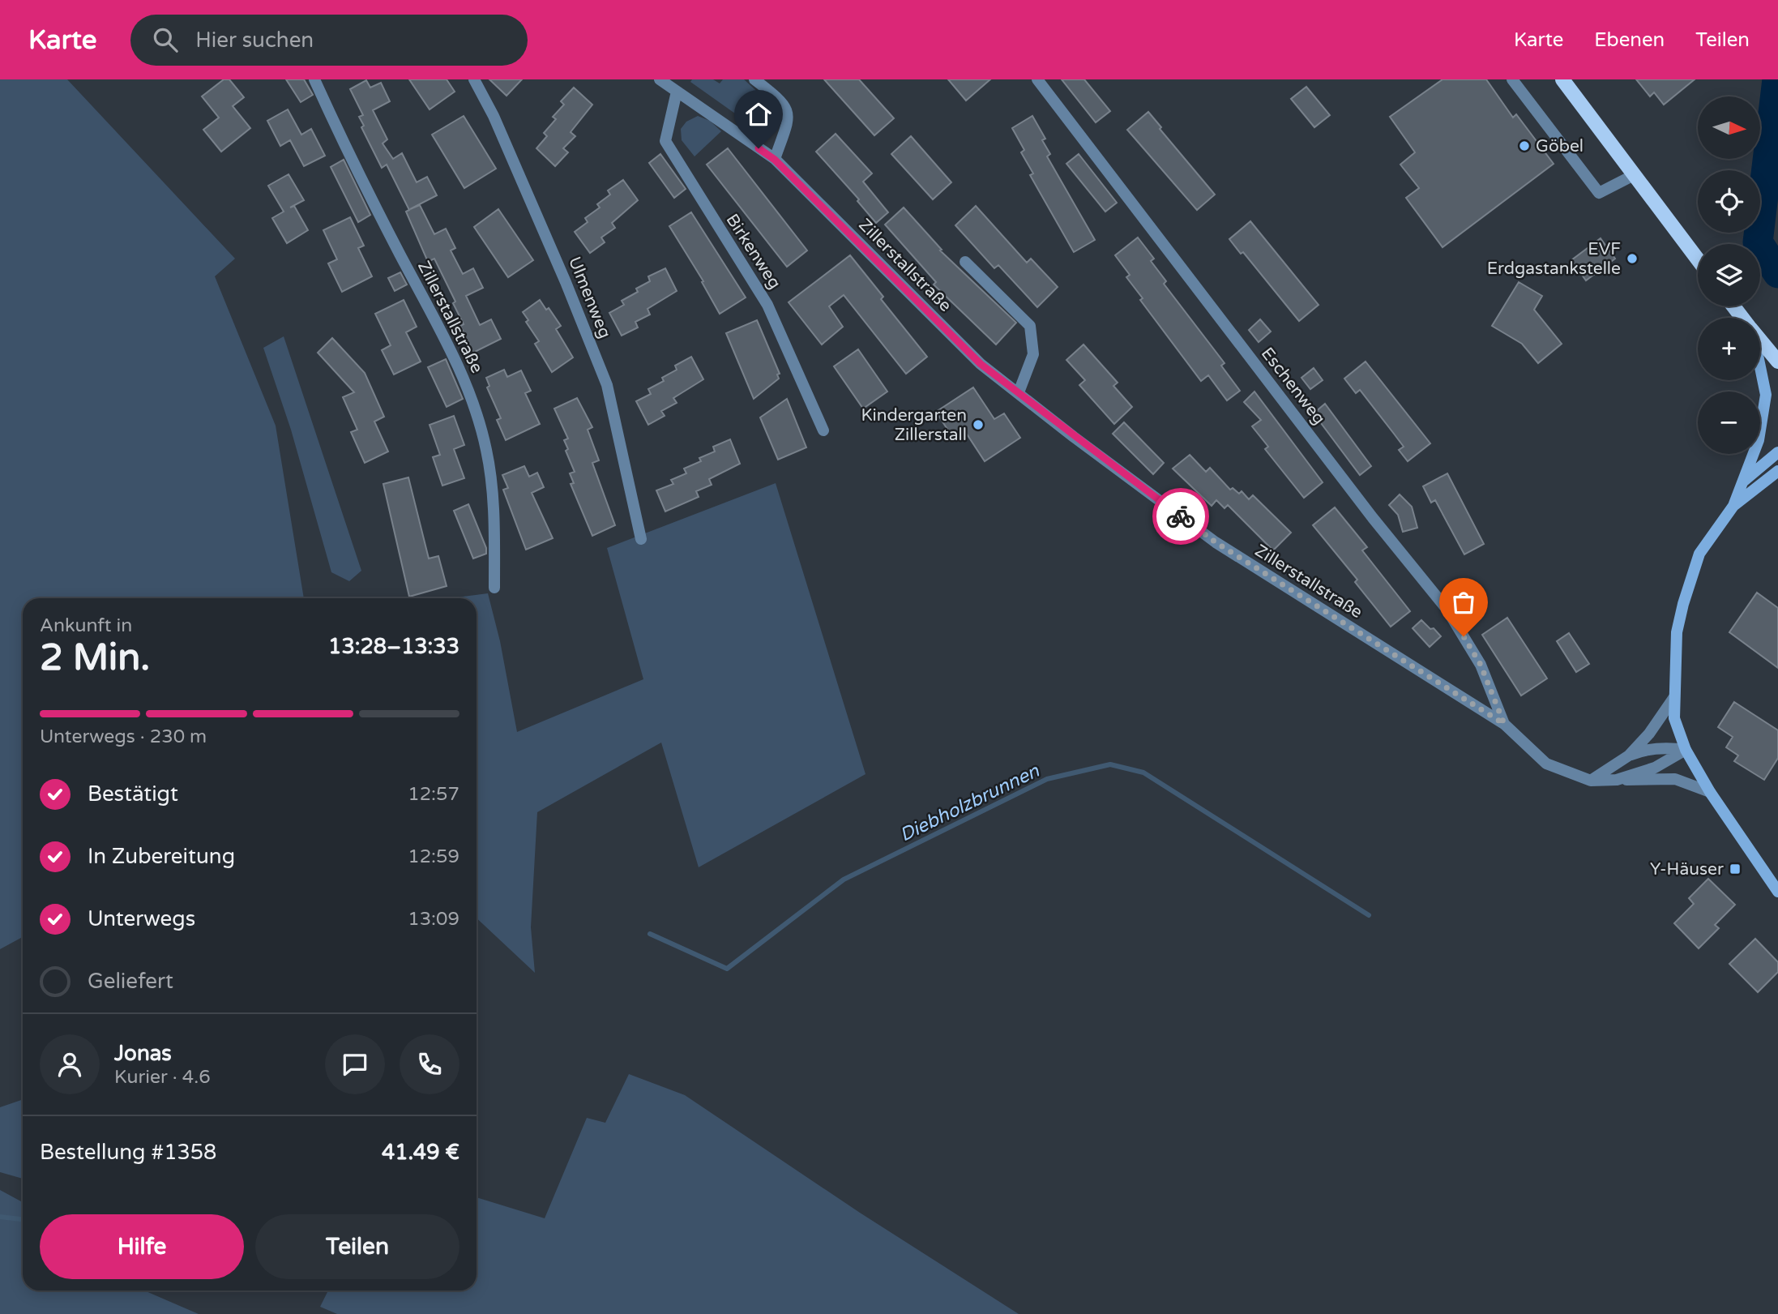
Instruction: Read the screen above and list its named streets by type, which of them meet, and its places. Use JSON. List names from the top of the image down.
{
  "streets": {
    "street": [
      "Birkenweg",
      "Zillerstallstraße",
      "Ulmenweg",
      "Eschenweg"
    ]
  },
  "crossings": [
    ["Birkenweg", "Zillerstallstraße"],
    ["Zillerstallstraße", "Eschenweg"]
  ],
  "water": ["Diebholzbrunnen"],
  "places": {
    "other": ["Göbel", "EVF Erdgastankstelle", "Kindergarten Zillerstall"],
    "transit": ["Y-Häuser"]
  },
  "north": "right",
  "page": {
    "header": "Karte",
    "search": "Hier suchen",
    "nav": ["Karte", "Ebenen", "Teilen"],
    "map_buttons": ["+", "−"],
    "heading": ["2 Min.", "Ankunft in", "13:28–13:33"],
    "panel": [
      "Jonas",
      "Kurier · 4.6",
      "Bestellung #1358",
      "41.49 €"
    ],
    "bar": "Unterwegs · 230 m",
    "list": [
      ["Bestätigt", "12:57"],
      ["In Zubereitung", "12:59"],
      ["Unterwegs", "13:09"],
      "Geliefert"
    ],
    "buttons": ["Hilfe", "Teilen"]
  }
}
